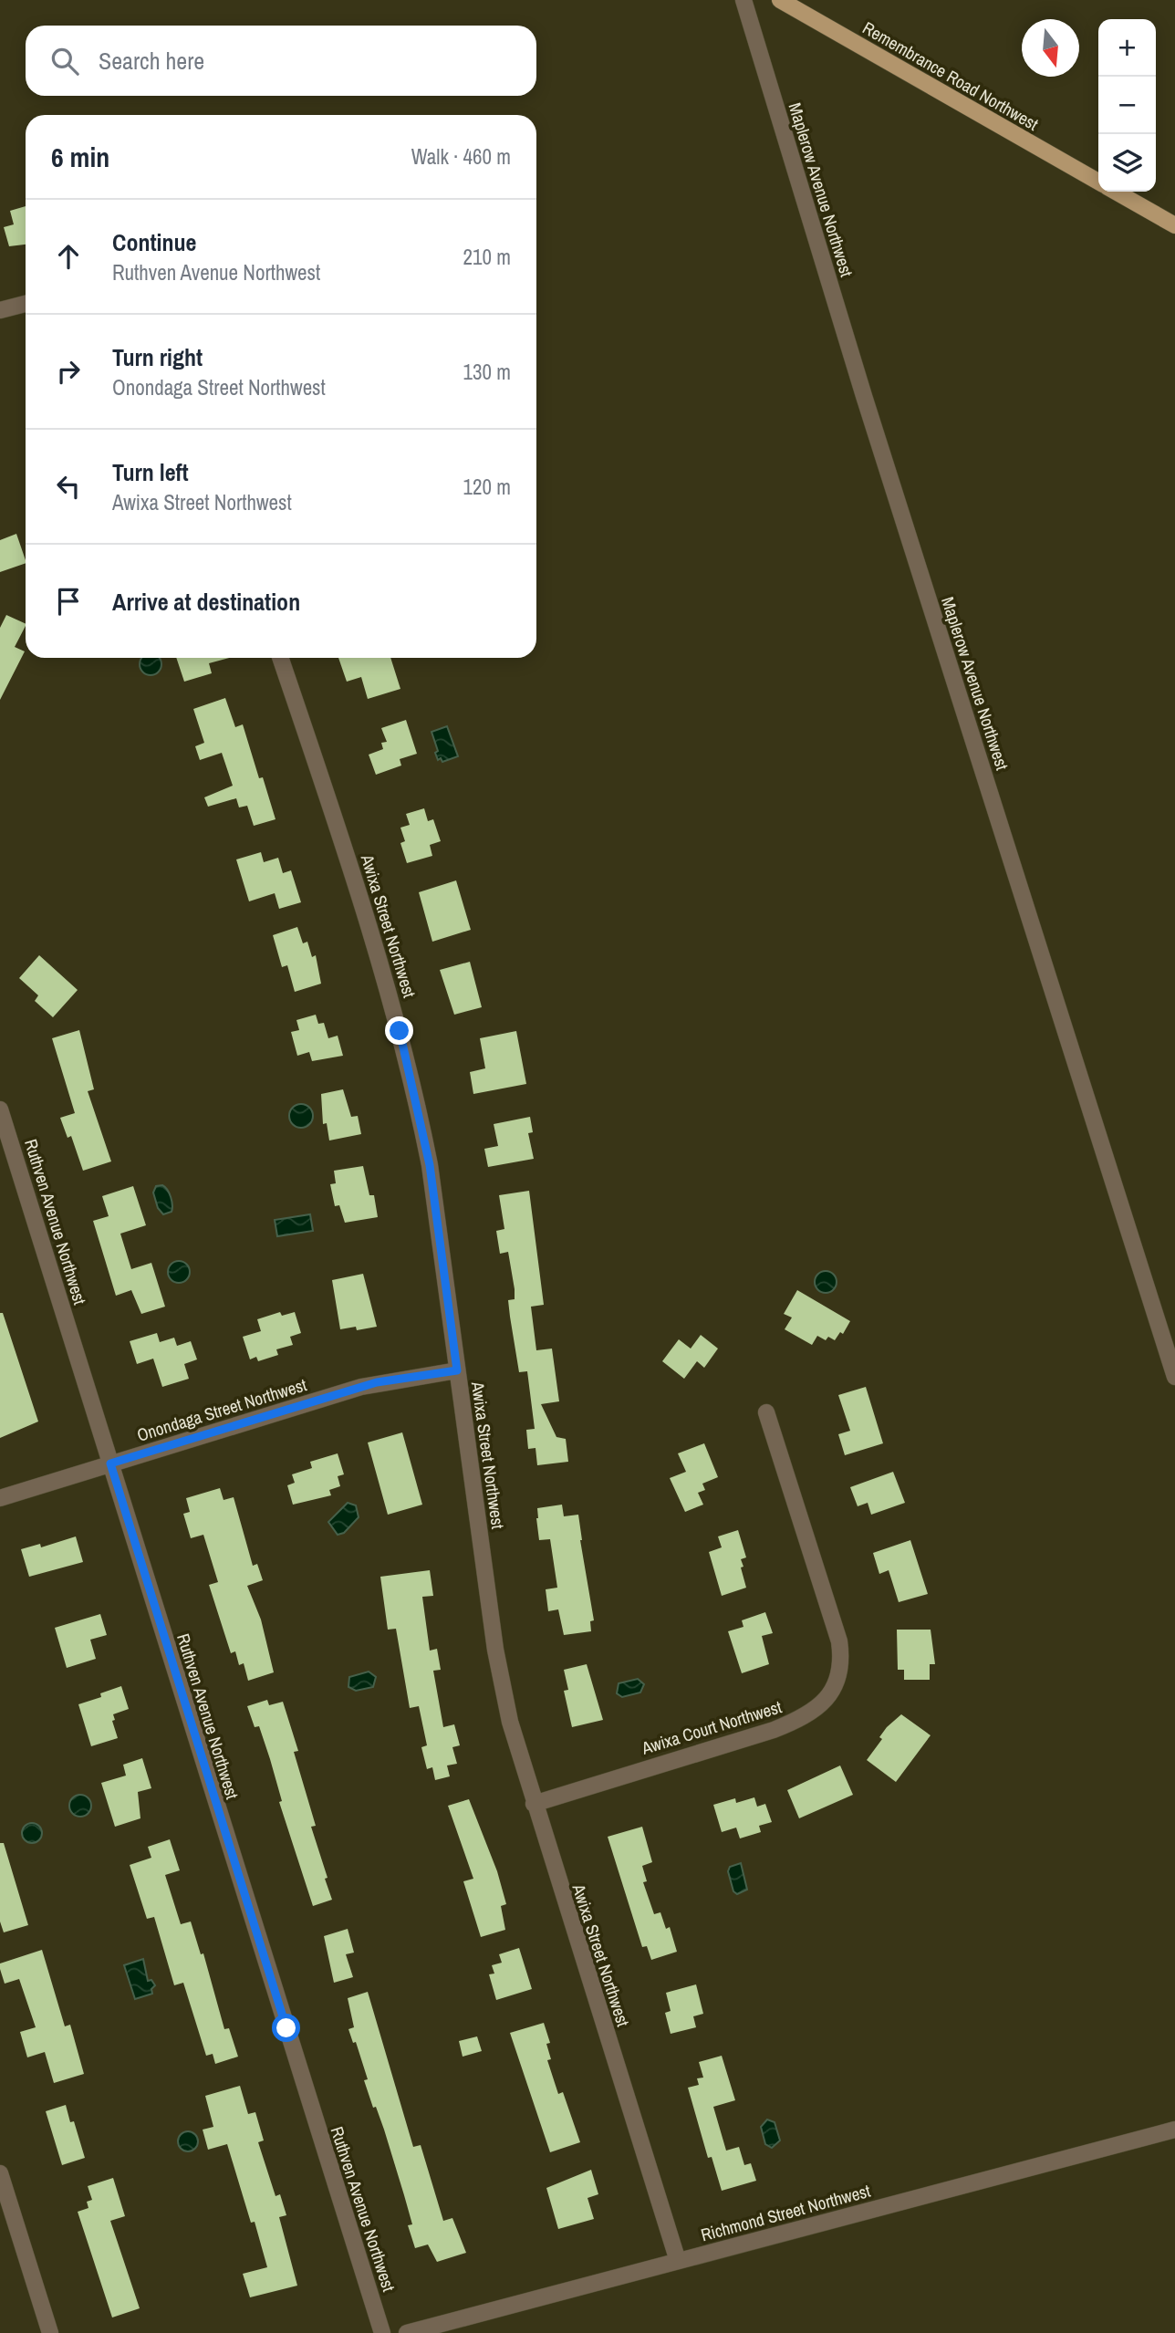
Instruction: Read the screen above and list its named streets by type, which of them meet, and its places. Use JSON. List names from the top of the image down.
{
  "streets": {
    "main road": ["Remembrance Road Northwest"],
    "street": [
      "Maplerow Avenue Northwest",
      "Awixa Street Northwest",
      "Ruthven Avenue Northwest",
      "Onondaga Street Northwest",
      "Awixa Court Northwest",
      "Richmond Street Northwest"
    ]
  },
  "crossings": [
    ["Awixa Street Northwest", "Onondaga Street Northwest"],
    ["Awixa Street Northwest", "Awixa Court Northwest"],
    ["Awixa Street Northwest", "Richmond Street Northwest"],
    ["Ruthven Avenue Northwest", "Onondaga Street Northwest"]
  ],
  "north": "bottom",
  "page": {
    "map_buttons": ["+", "−"],
    "search": "Search here",
    "heading": ["6 min", "Walk · 460 m"],
    "list": [
      ["Continue", "Ruthven Avenue Northwest", "210 m"],
      ["Turn right", "Onondaga Street Northwest", "130 m"],
      ["Turn left", "Awixa Street Northwest", "120 m"],
      "Arrive at destination"
    ]
  }
}
